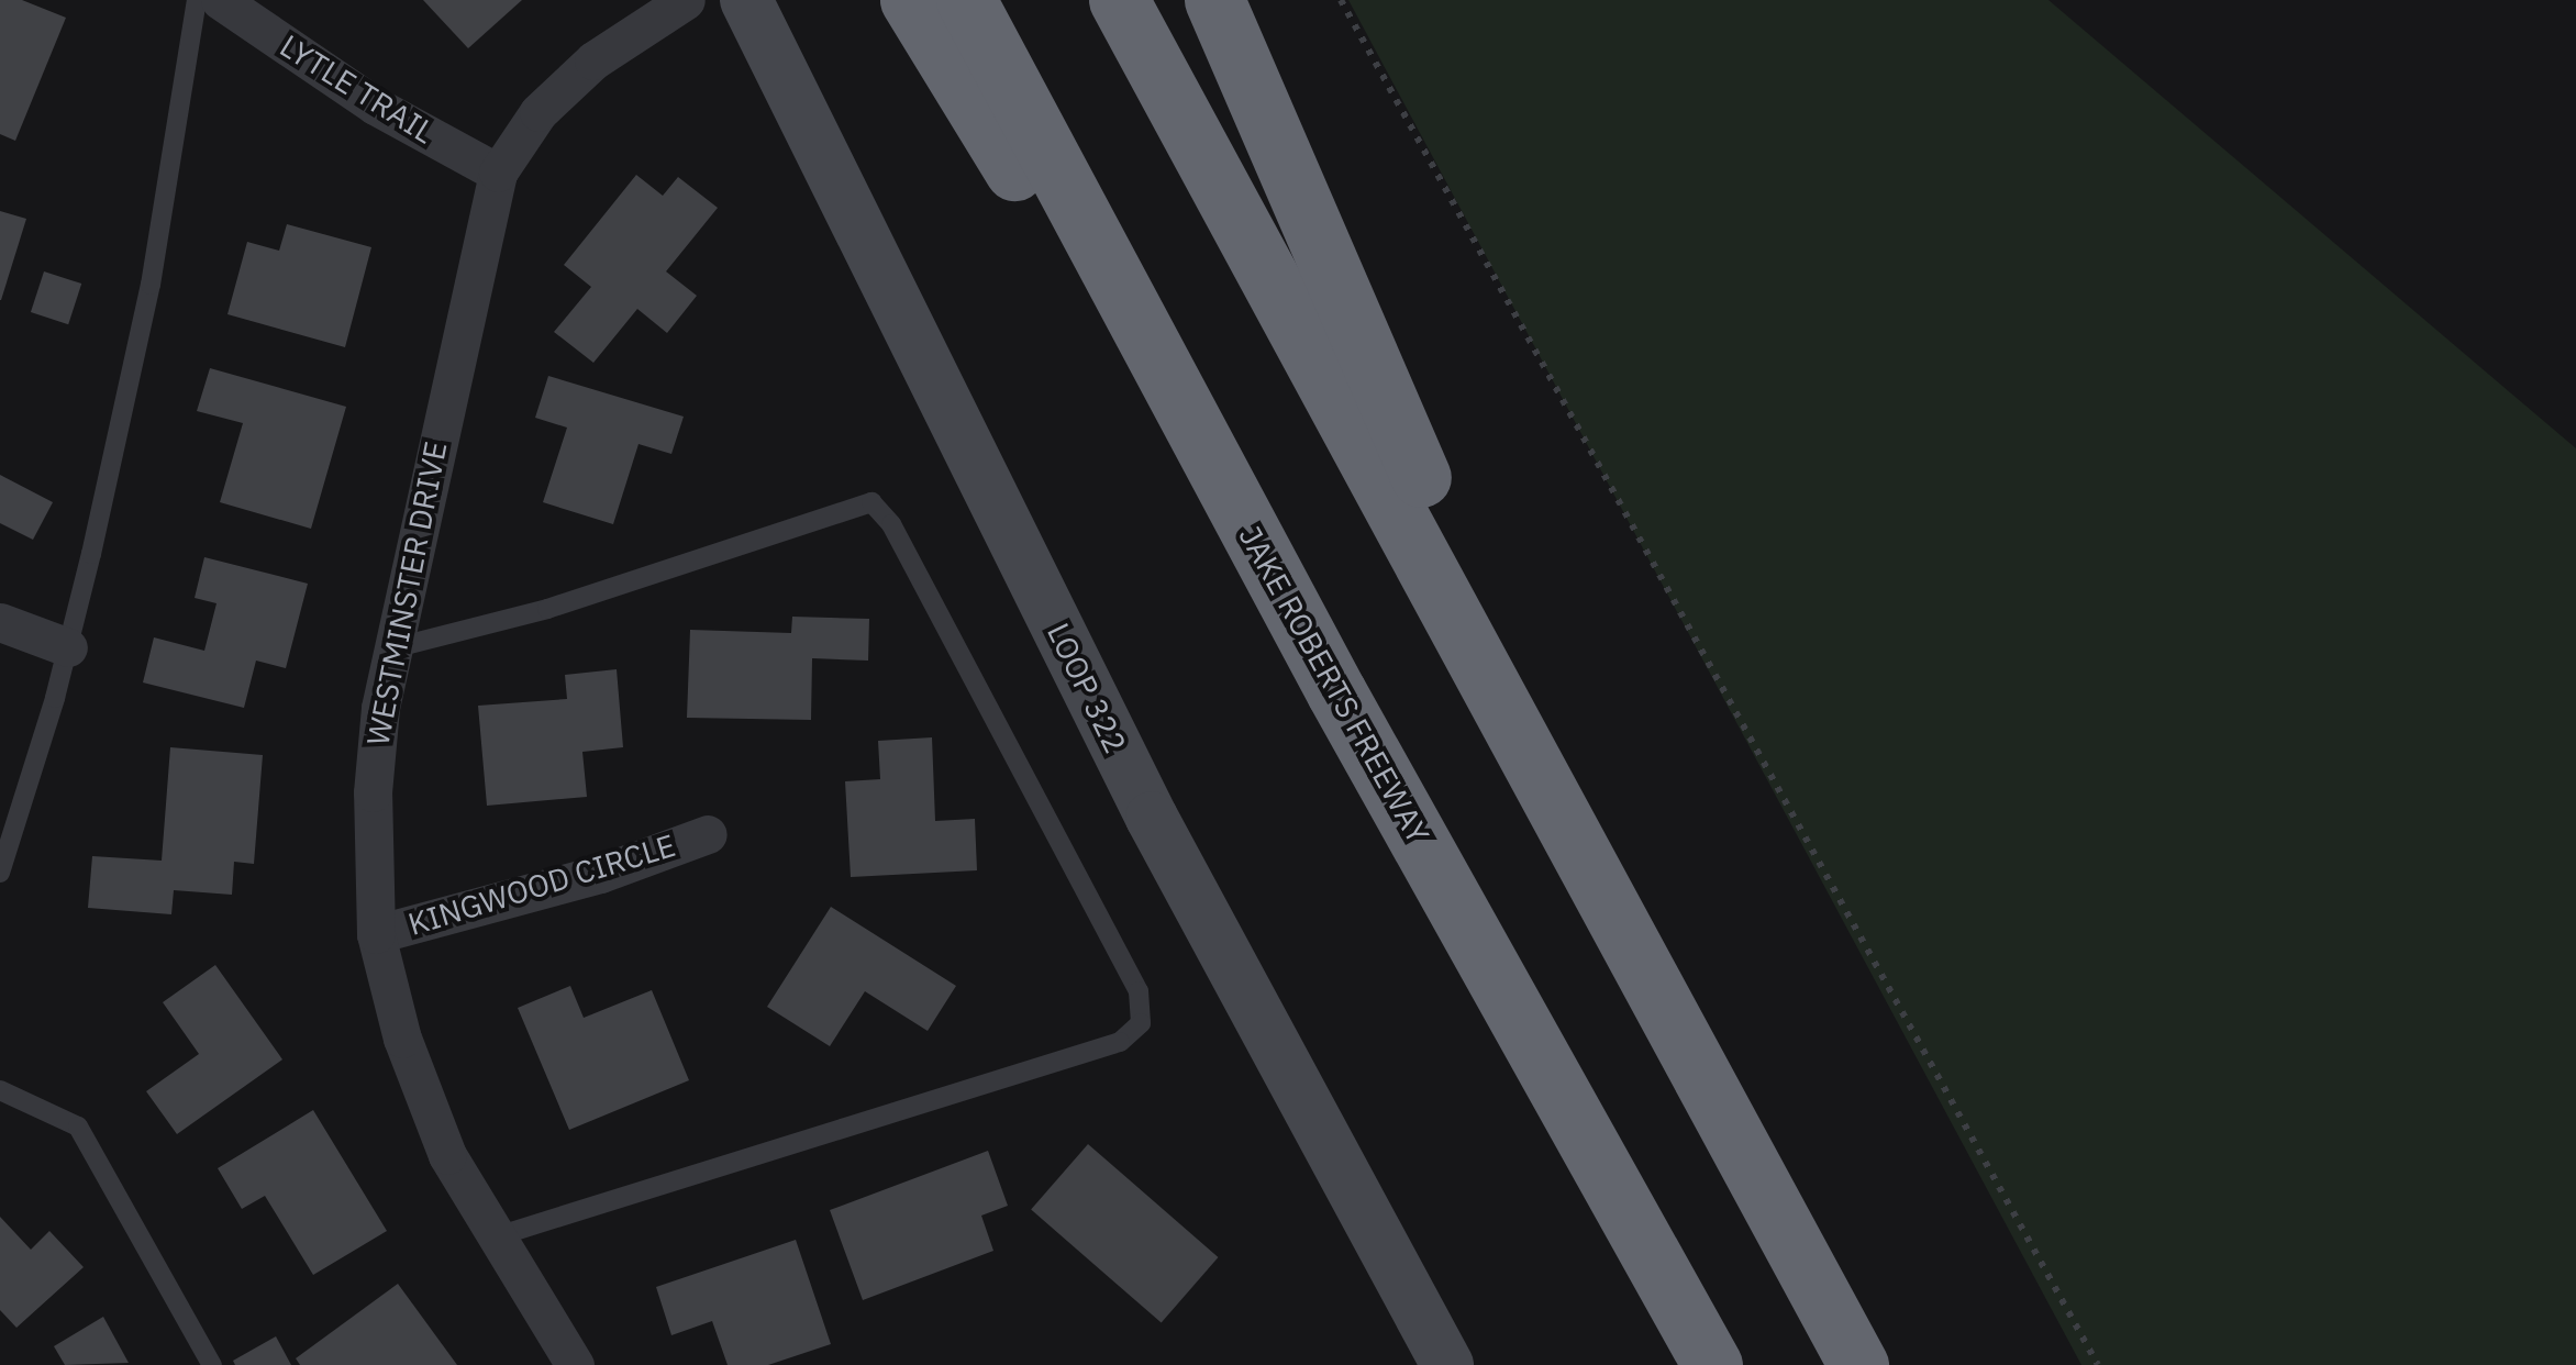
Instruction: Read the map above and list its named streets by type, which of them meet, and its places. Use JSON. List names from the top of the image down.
{
  "streets": {
    "highway": ["JAKE ROBERTS FREEWAY"],
    "main road": ["LOOP 322"],
    "street": ["LYTLE TRAIL", "WESTMINSTER DRIVE", "KINGWOOD CIRCLE"]
  },
  "crossings": [
    ["LYTLE TRAIL", "WESTMINSTER DRIVE"],
    ["WESTMINSTER DRIVE", "KINGWOOD CIRCLE"]
  ]
}
